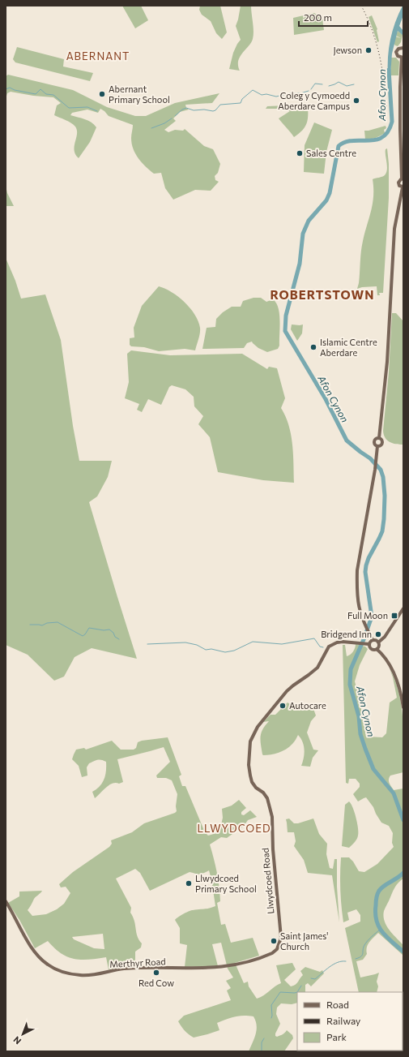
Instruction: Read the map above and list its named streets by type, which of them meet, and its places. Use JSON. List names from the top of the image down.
{
  "streets": {
    "main road": ["Llwydcoed Road", "Merthyr Road"]
  },
  "crossings": [
    ["Llwydcoed Road", "Merthyr Road"]
  ],
  "districts": ["ABERNANT", "ROBERTSTOWN", "LLWYDCOED"],
  "water": ["Afon Cynon"],
  "places": {
    "other": [
      "Jewson",
      "Abernant Primary School",
      "Coleg y Cymoedd Aberdare Campus",
      "Sales Centre",
      "Islamic Centre Aberdare",
      "Bridgend Inn",
      "Autocare",
      "Llwydcoed Primary School",
      "Saint James' Church",
      "Red Cow"
    ],
    "transit": ["Full Moon"]
  },
  "legend": ["Road", "Railway", "Park"],
  "scale_bar": "200 m",
  "north": "bottom left"
}
